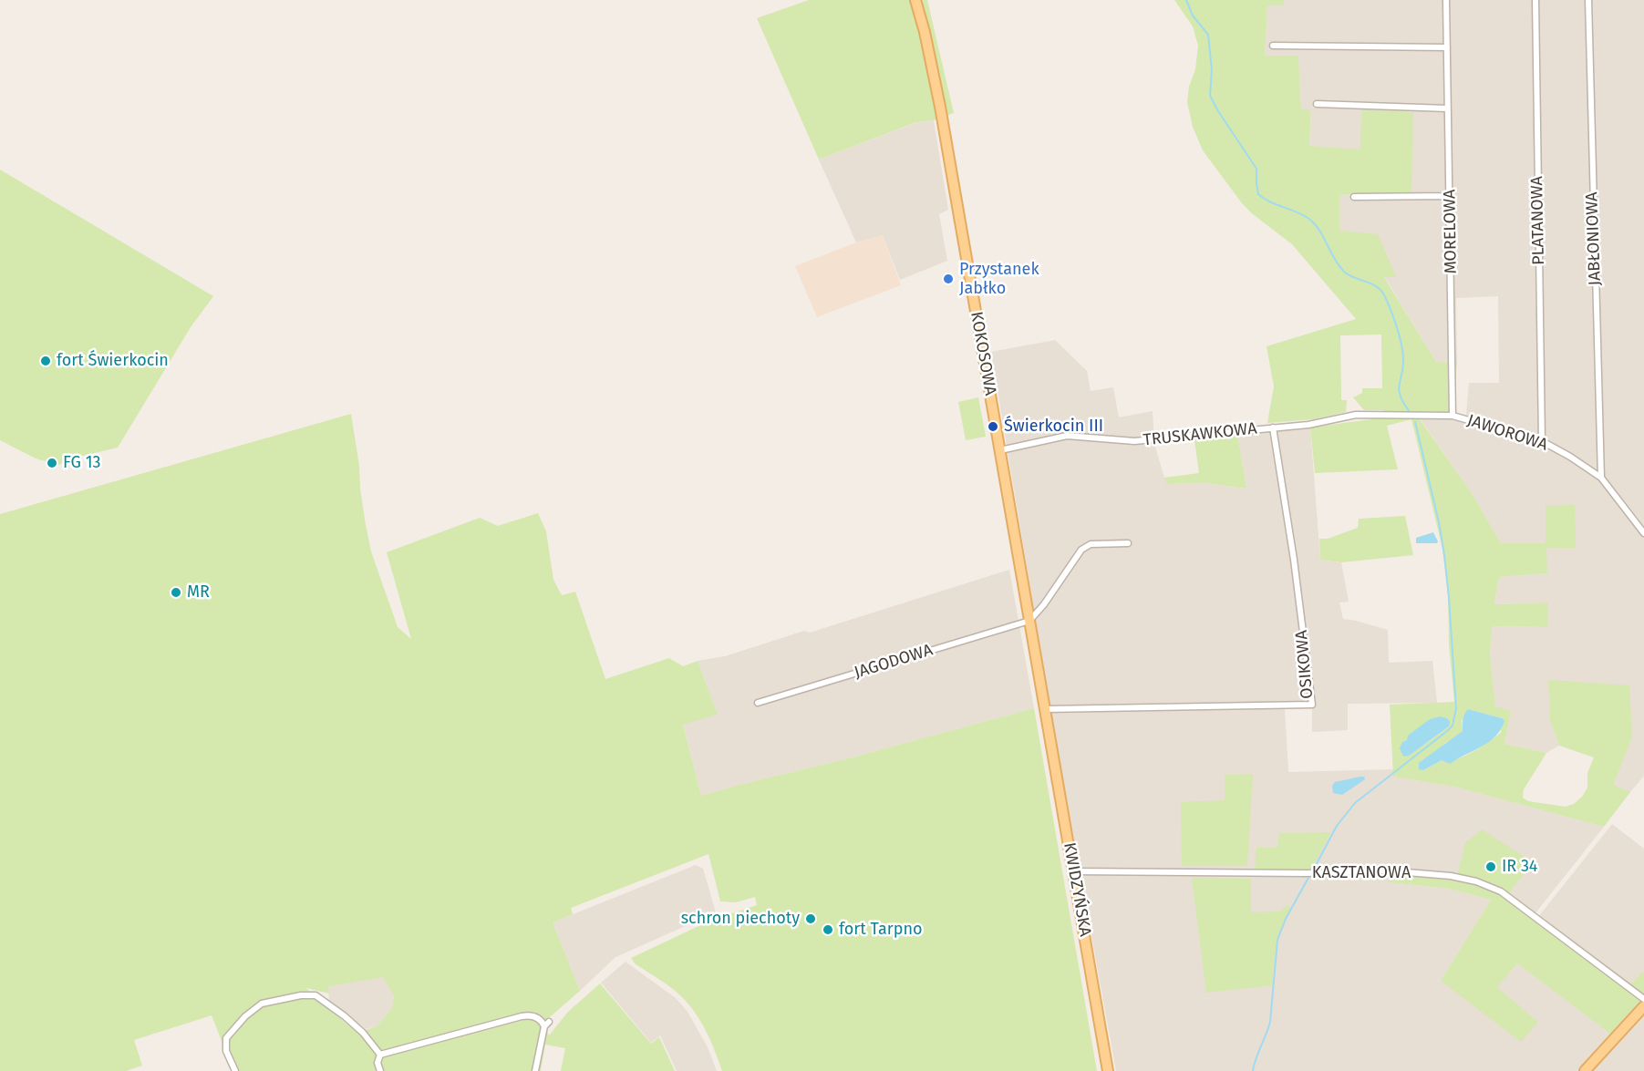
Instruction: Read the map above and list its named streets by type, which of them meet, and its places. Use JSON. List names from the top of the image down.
{
  "streets": {
    "main road": ["KOKOSOWA", "KWIDZYŃSKA"],
    "street": [
      "PLATANOWA",
      "MORELOWA",
      "JABŁONIOWA",
      "JAWOROWA",
      "TRUSKAWKOWA",
      "JAGODOWA",
      "OSIKOWA",
      "KASZTANOWA"
    ]
  },
  "crossings": [
    ["PLATANOWA", "JAWOROWA"],
    ["MORELOWA", "JAWOROWA"],
    ["JABŁONIOWA", "JAWOROWA"],
    ["KOKOSOWA", "TRUSKAWKOWA"],
    ["KOKOSOWA", "JAGODOWA"],
    ["KOKOSOWA", "OSIKOWA"],
    ["KOKOSOWA", "KWIDZYŃSKA"],
    ["JAWOROWA", "TRUSKAWKOWA"],
    ["TRUSKAWKOWA", "OSIKOWA"],
    ["OSIKOWA", "KWIDZYŃSKA"],
    ["KASZTANOWA", "KWIDZYŃSKA"]
  ],
  "places": [
    "Przystanek Jabłko",
    "fort Świerkocin",
    "Świerkocin III",
    "FG 13",
    "MR",
    "IR 34",
    "schron piechoty",
    "fort Tarpno"
  ]
}
